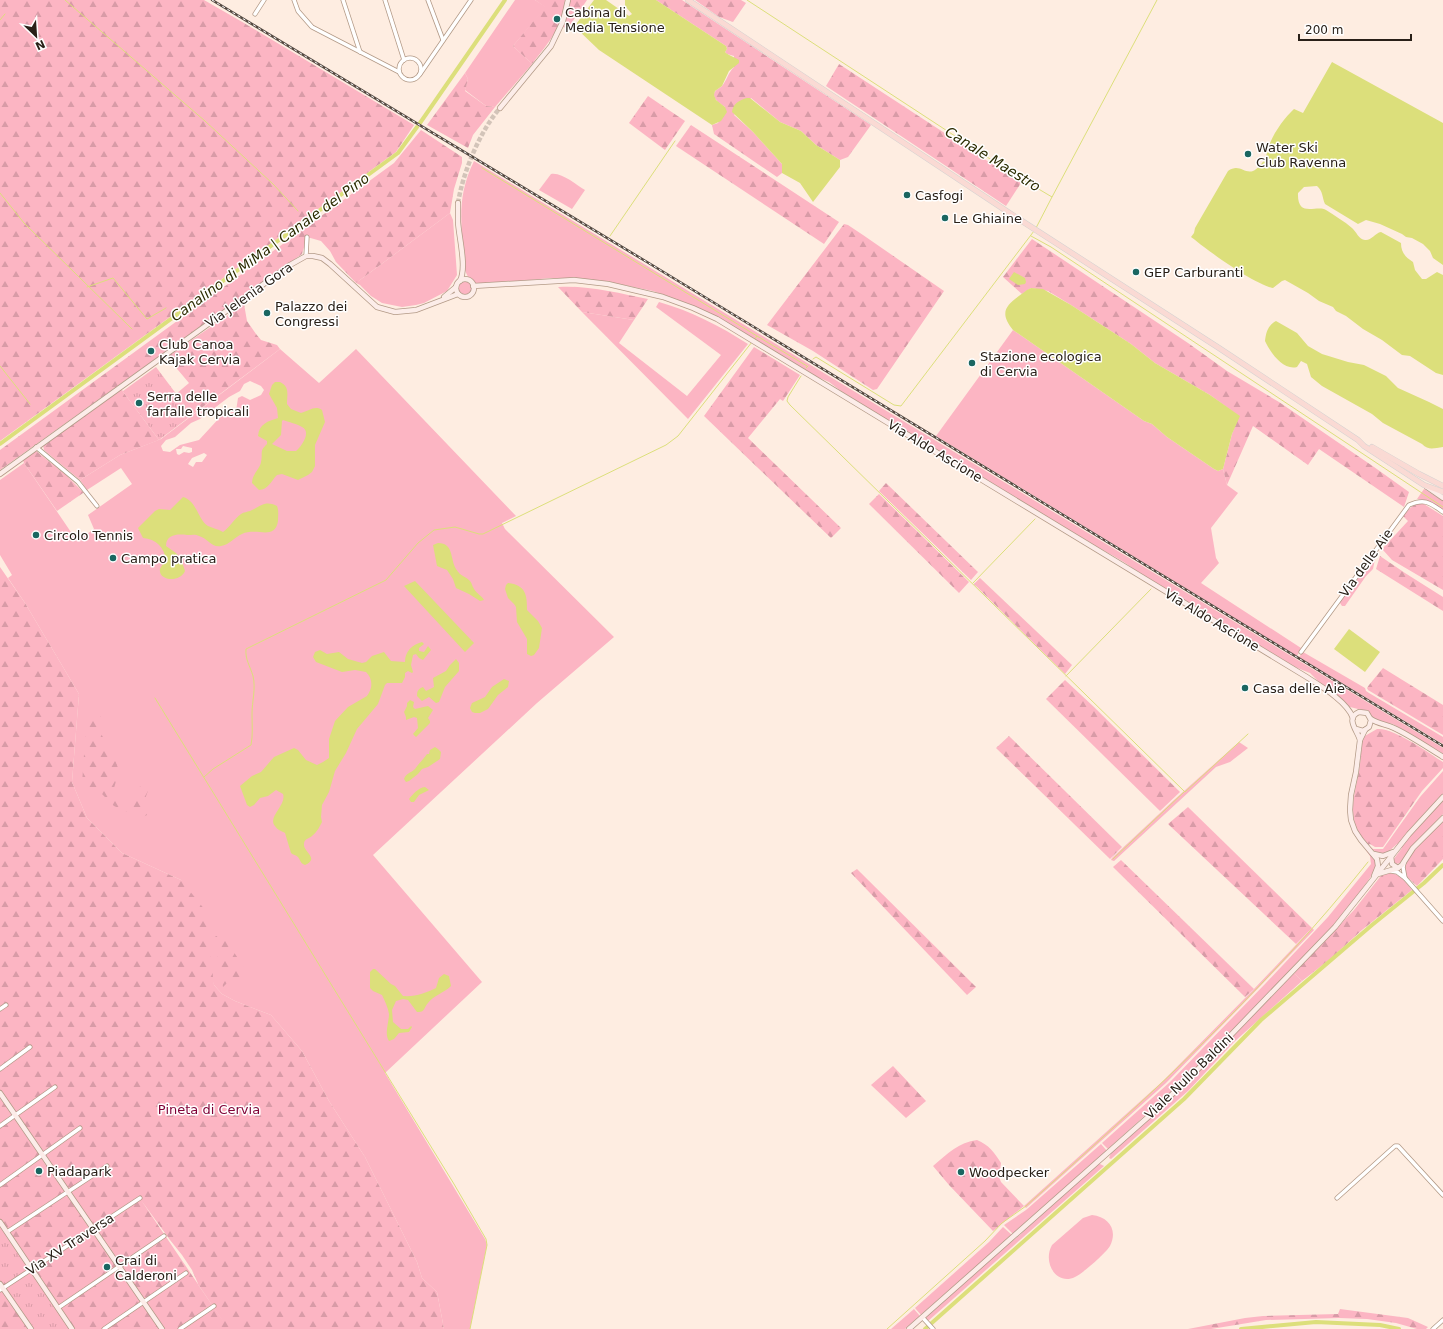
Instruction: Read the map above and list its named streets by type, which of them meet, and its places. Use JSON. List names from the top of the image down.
{
  "streets": {
    "street": [
      "Via Jelenia Gora",
      "Via Aldo Ascione",
      "Via delle Aie",
      "Viale Nullo Baldini",
      "Via XV Traversa"
    ]
  },
  "water": ["Canale Maestro", "Canalino di MiMa | Canale del Pino"],
  "parks": ["Pineta di Cervia"],
  "places": [
    "Cabina di Media Tensione",
    "Water Ski Club Ravenna",
    "Casfogi",
    "Le Ghiaine",
    "GEP Carburanti",
    "Palazzo dei Congressi",
    "Club Canoa Kajak Cervia",
    "Stazione ecologica di Cervia",
    "Serra delle farfalle tropicali",
    "Circolo Tennis",
    "Campo pratica",
    "Casa delle Aie",
    "Piadapark",
    "Woodpecker",
    "Crai di Calderoni"
  ],
  "scale_bar": "200 m",
  "north": "bottom right"
}
